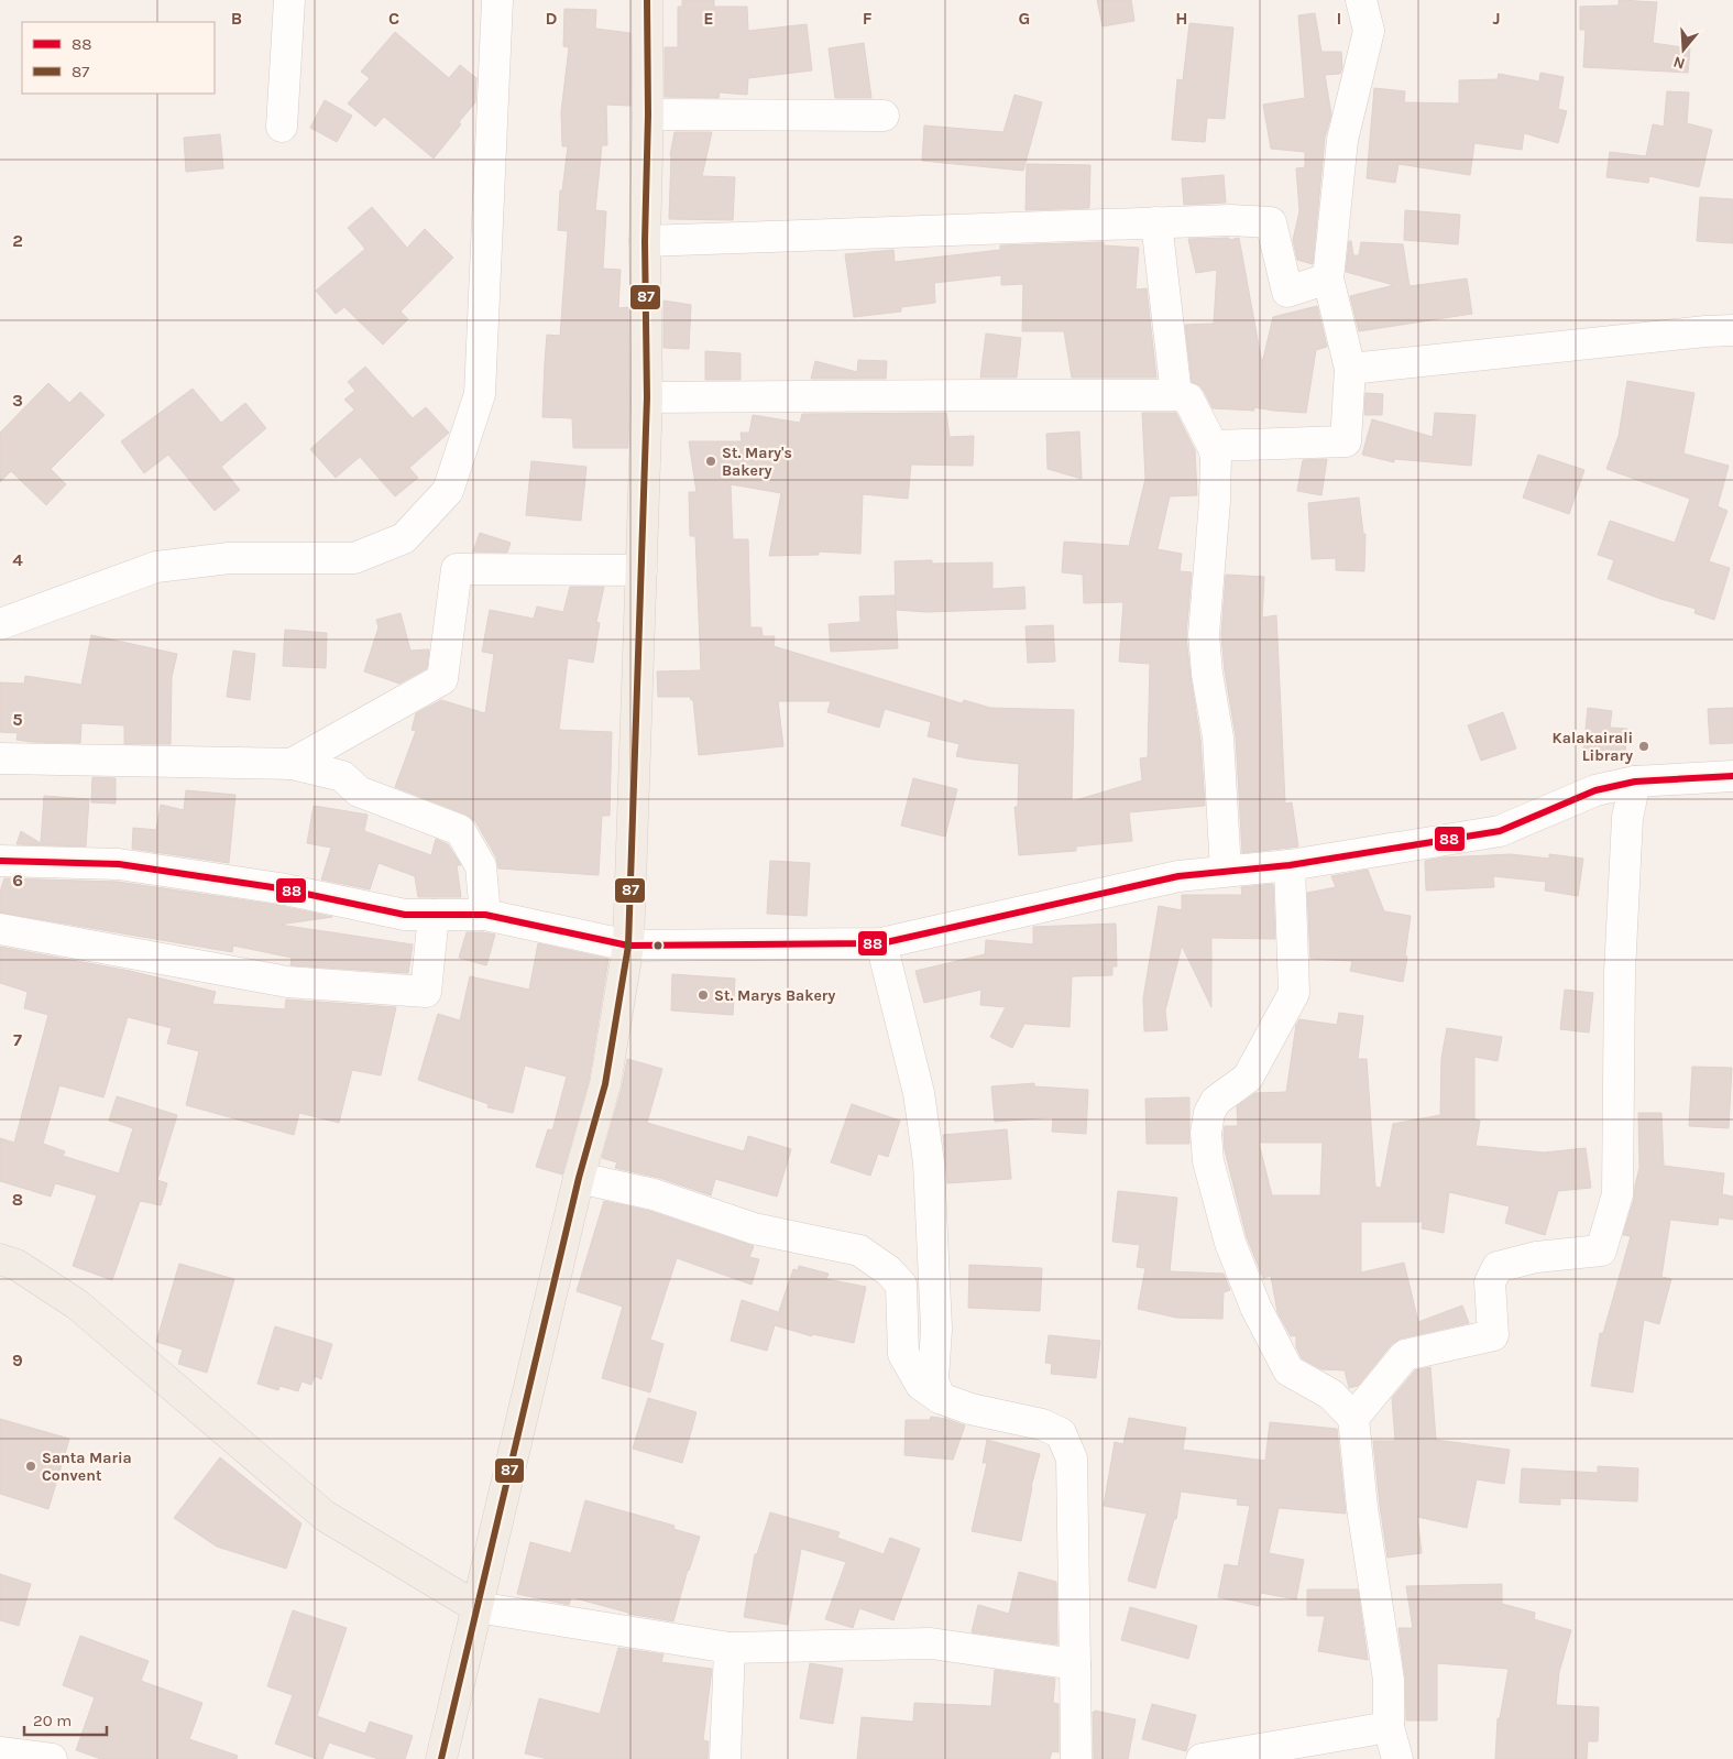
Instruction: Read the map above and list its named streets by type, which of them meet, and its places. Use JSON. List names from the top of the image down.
{
  "places": [
    "St. Mary's Bakery",
    "Kalakairali Library",
    "St. Marys Bakery",
    "Santa Maria Convent"
  ],
  "lines": ["transit line 87", "transit line 88"],
  "legend": ["88", "87"],
  "scale_bar": "20 m",
  "north": "bottom",
  "grid": {
    "columns": [
      "B",
      "C",
      "D",
      "E",
      "F",
      "G",
      "H",
      "I",
      "J"
    ],
    "rows": [
      "2",
      "3",
      "4",
      "5",
      "6",
      "7",
      "8",
      "9"
    ]
  }
}
